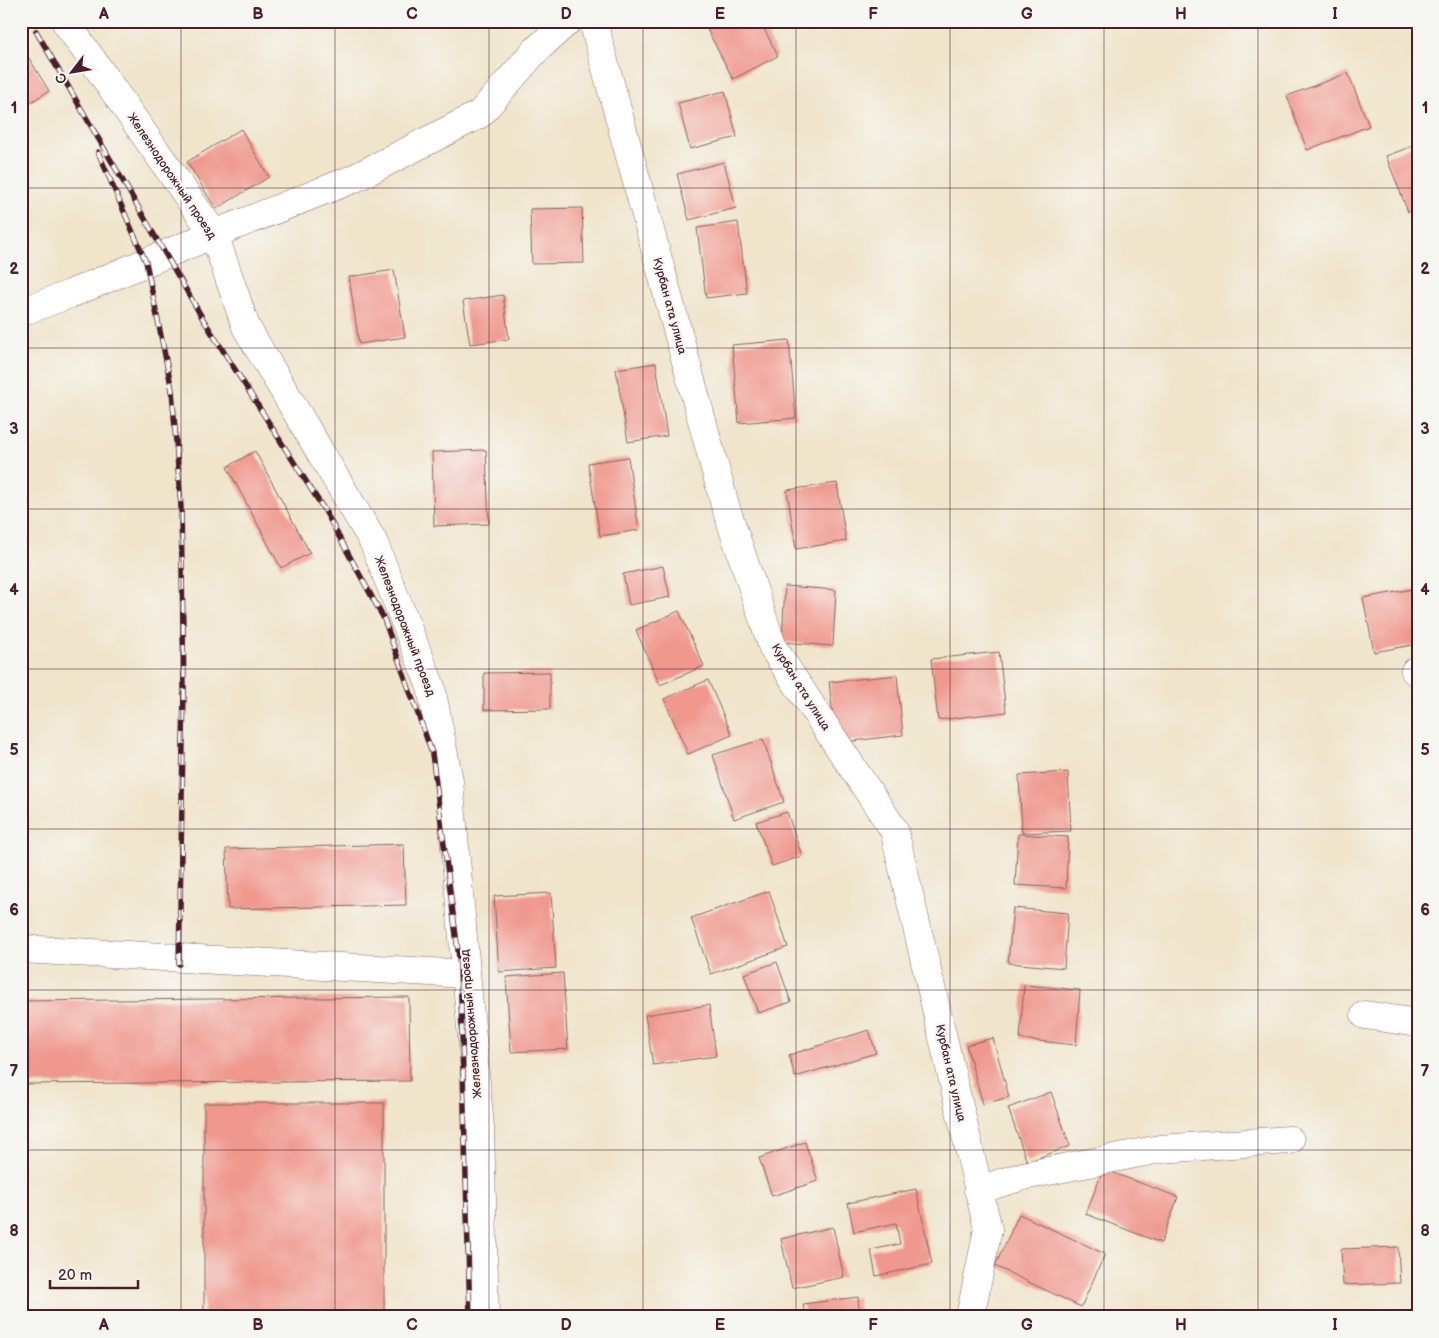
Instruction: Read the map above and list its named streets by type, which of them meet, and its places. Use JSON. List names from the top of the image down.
{
  "streets": {
    "street": ["Железнодорожный проезд", "Курбан ата улица"]
  },
  "scale_bar": "20 m",
  "north": "bottom left",
  "grid": {
    "columns": [
      "A",
      "B",
      "C",
      "D",
      "E",
      "F",
      "G",
      "H",
      "I"
    ],
    "rows": [
      "1",
      "2",
      "3",
      "4",
      "5",
      "6",
      "7",
      "8"
    ]
  }
}
